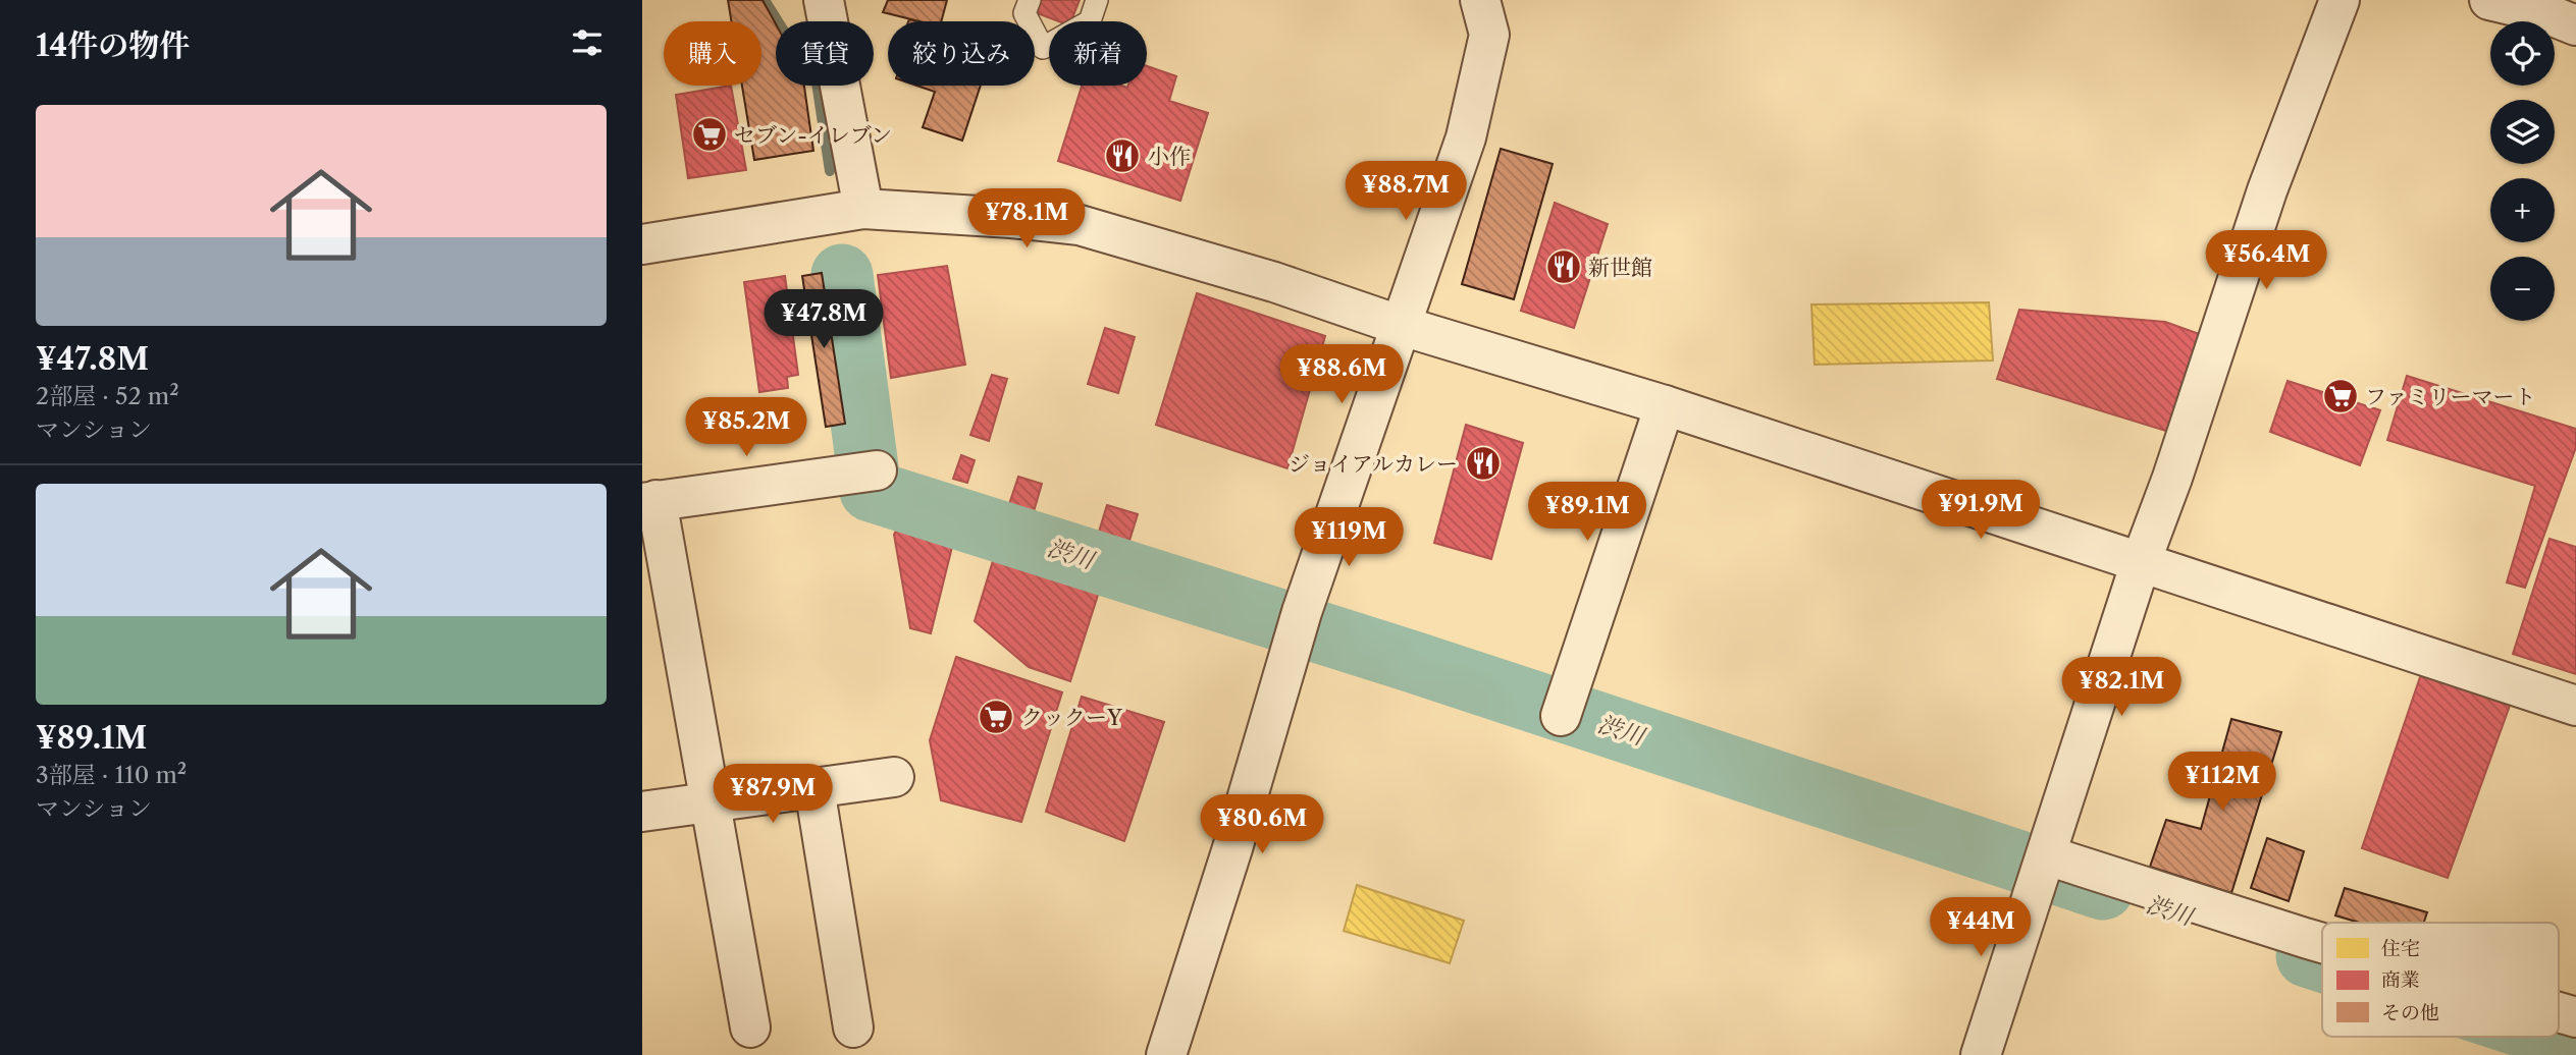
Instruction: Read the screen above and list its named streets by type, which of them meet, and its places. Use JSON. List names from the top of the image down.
{
  "water": ["渋川"],
  "places": {
    "supermarket": ["セブン-イレブン", "ファミリーマート", "クックーY"],
    "restaurant": ["小作", "新世館", "ジョイアルカレー"]
  },
  "legend": ["住宅", "商業", "その他"],
  "page": {
    "heading": "14件の物件",
    "map_buttons": ["+", "−"],
    "chip": [
      "購入",
      "賃貸",
      "絞り込み",
      "新着"
    ],
    "list": [
      {
        "name": "¥47.8M",
        "note": "2部屋 · 52 m² · マンション"
      },
      {
        "name": "¥89.1M",
        "note": "3部屋 · 110 m² · マンション"
      }
    ],
    "price": [
      "¥88.7M",
      "¥78.1M",
      "¥56.4M",
      "¥47.8M",
      "¥88.6M",
      "¥85.2M",
      "¥91.9M",
      "¥89.1M",
      "¥119M",
      "¥82.1M",
      "¥112M",
      "¥87.9M",
      "¥80.6M",
      "¥44M"
    ]
  }
}
